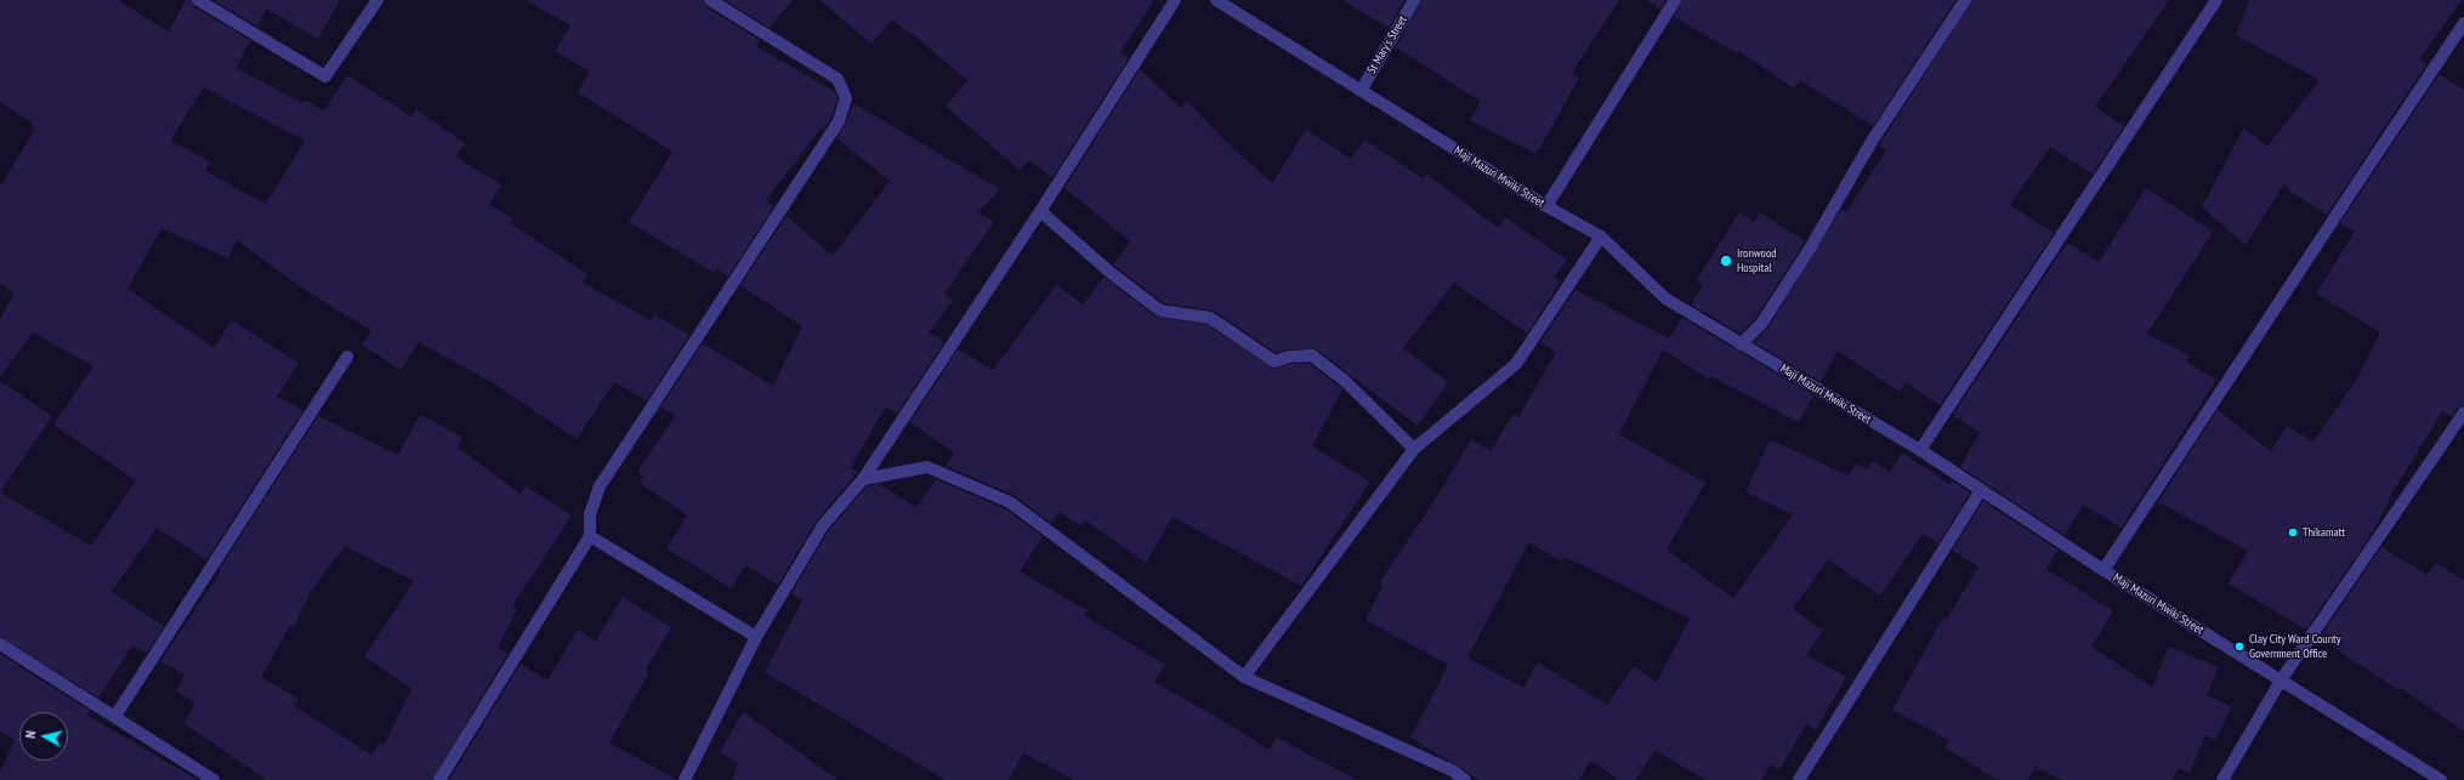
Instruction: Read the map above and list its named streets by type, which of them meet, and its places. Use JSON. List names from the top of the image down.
{
  "streets": {
    "street": ["St Mary's Street", "Maji Mazuri Mwiki Street"]
  },
  "crossings": [
    ["St Mary's Street", "Maji Mazuri Mwiki Street"]
  ],
  "places": ["Ironwood Hospital", "Thikamatt", "Clay City Ward County Government Office"],
  "north": "left"
}
